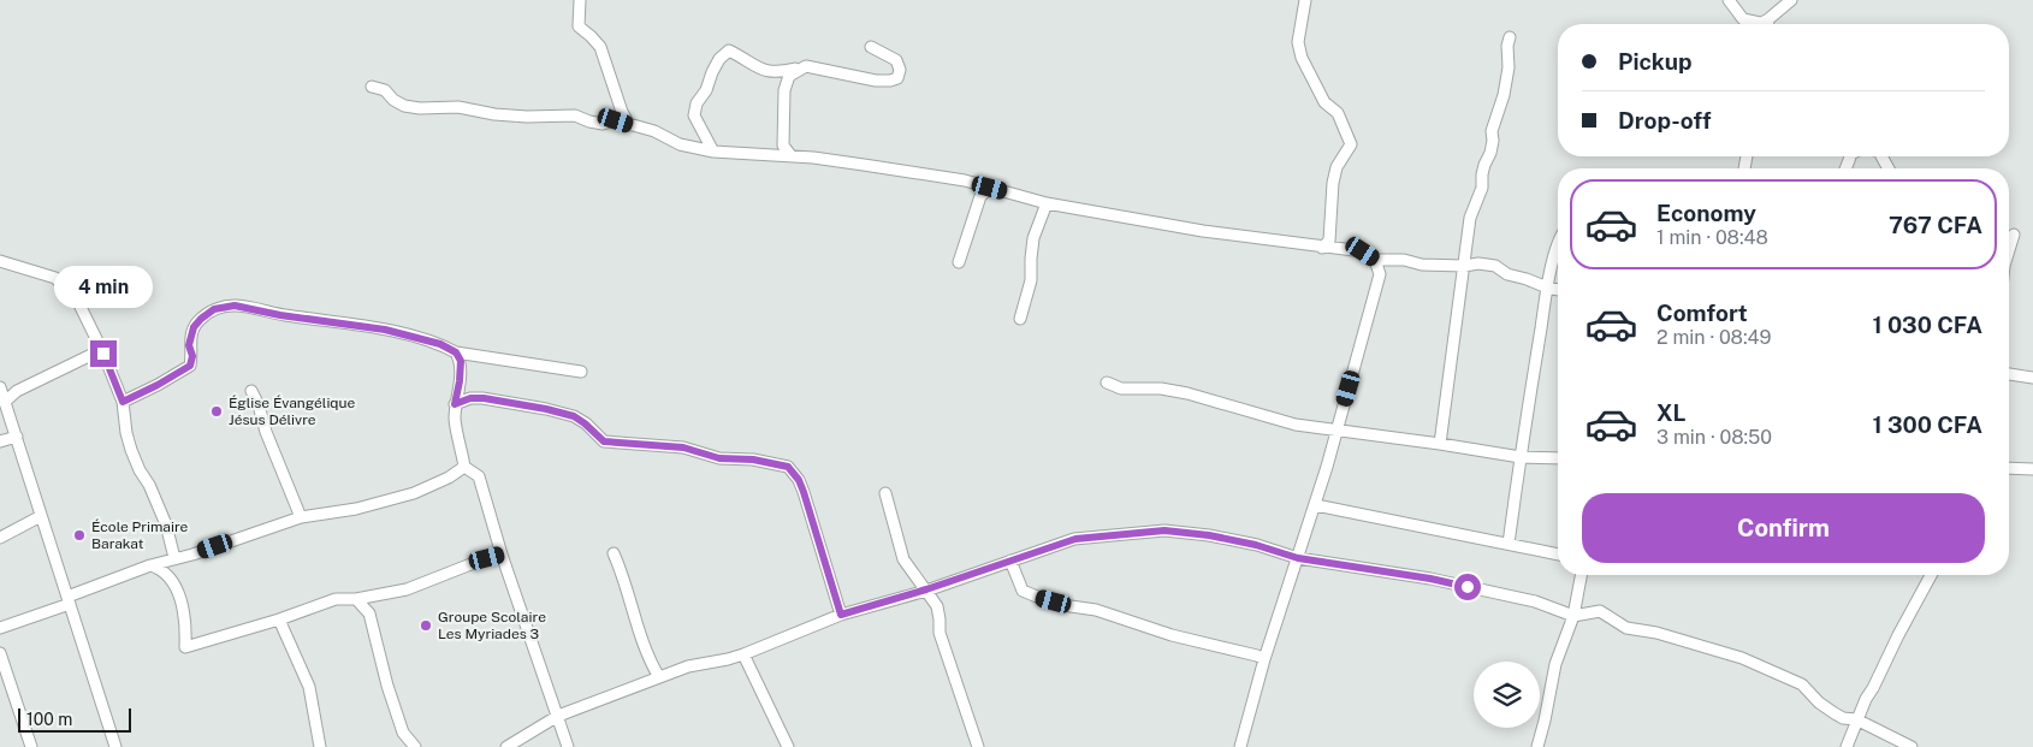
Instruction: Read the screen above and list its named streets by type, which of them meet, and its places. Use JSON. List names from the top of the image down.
{
  "places": ["Église Évangélique Jésus Délivre", "École Primaire Barakat", "Groupe Scolaire Les Myriades 3"],
  "scale_bar": "100 m",
  "page": {
    "banner": ["Pickup", "Drop-off"],
    "list": [
      {
        "name": "Economy",
        "note": "1 min · 08:48",
        "value": "767 CFA"
      },
      {
        "name": "Comfort",
        "note": "2 min · 08:49",
        "value": "1 030 CFA"
      },
      {
        "name": "XL",
        "note": "3 min · 08:50",
        "value": "1 300 CFA"
      }
    ],
    "bubble": "4 min",
    "buttons": "Confirm",
    "scale": "100 m"
  }
}
